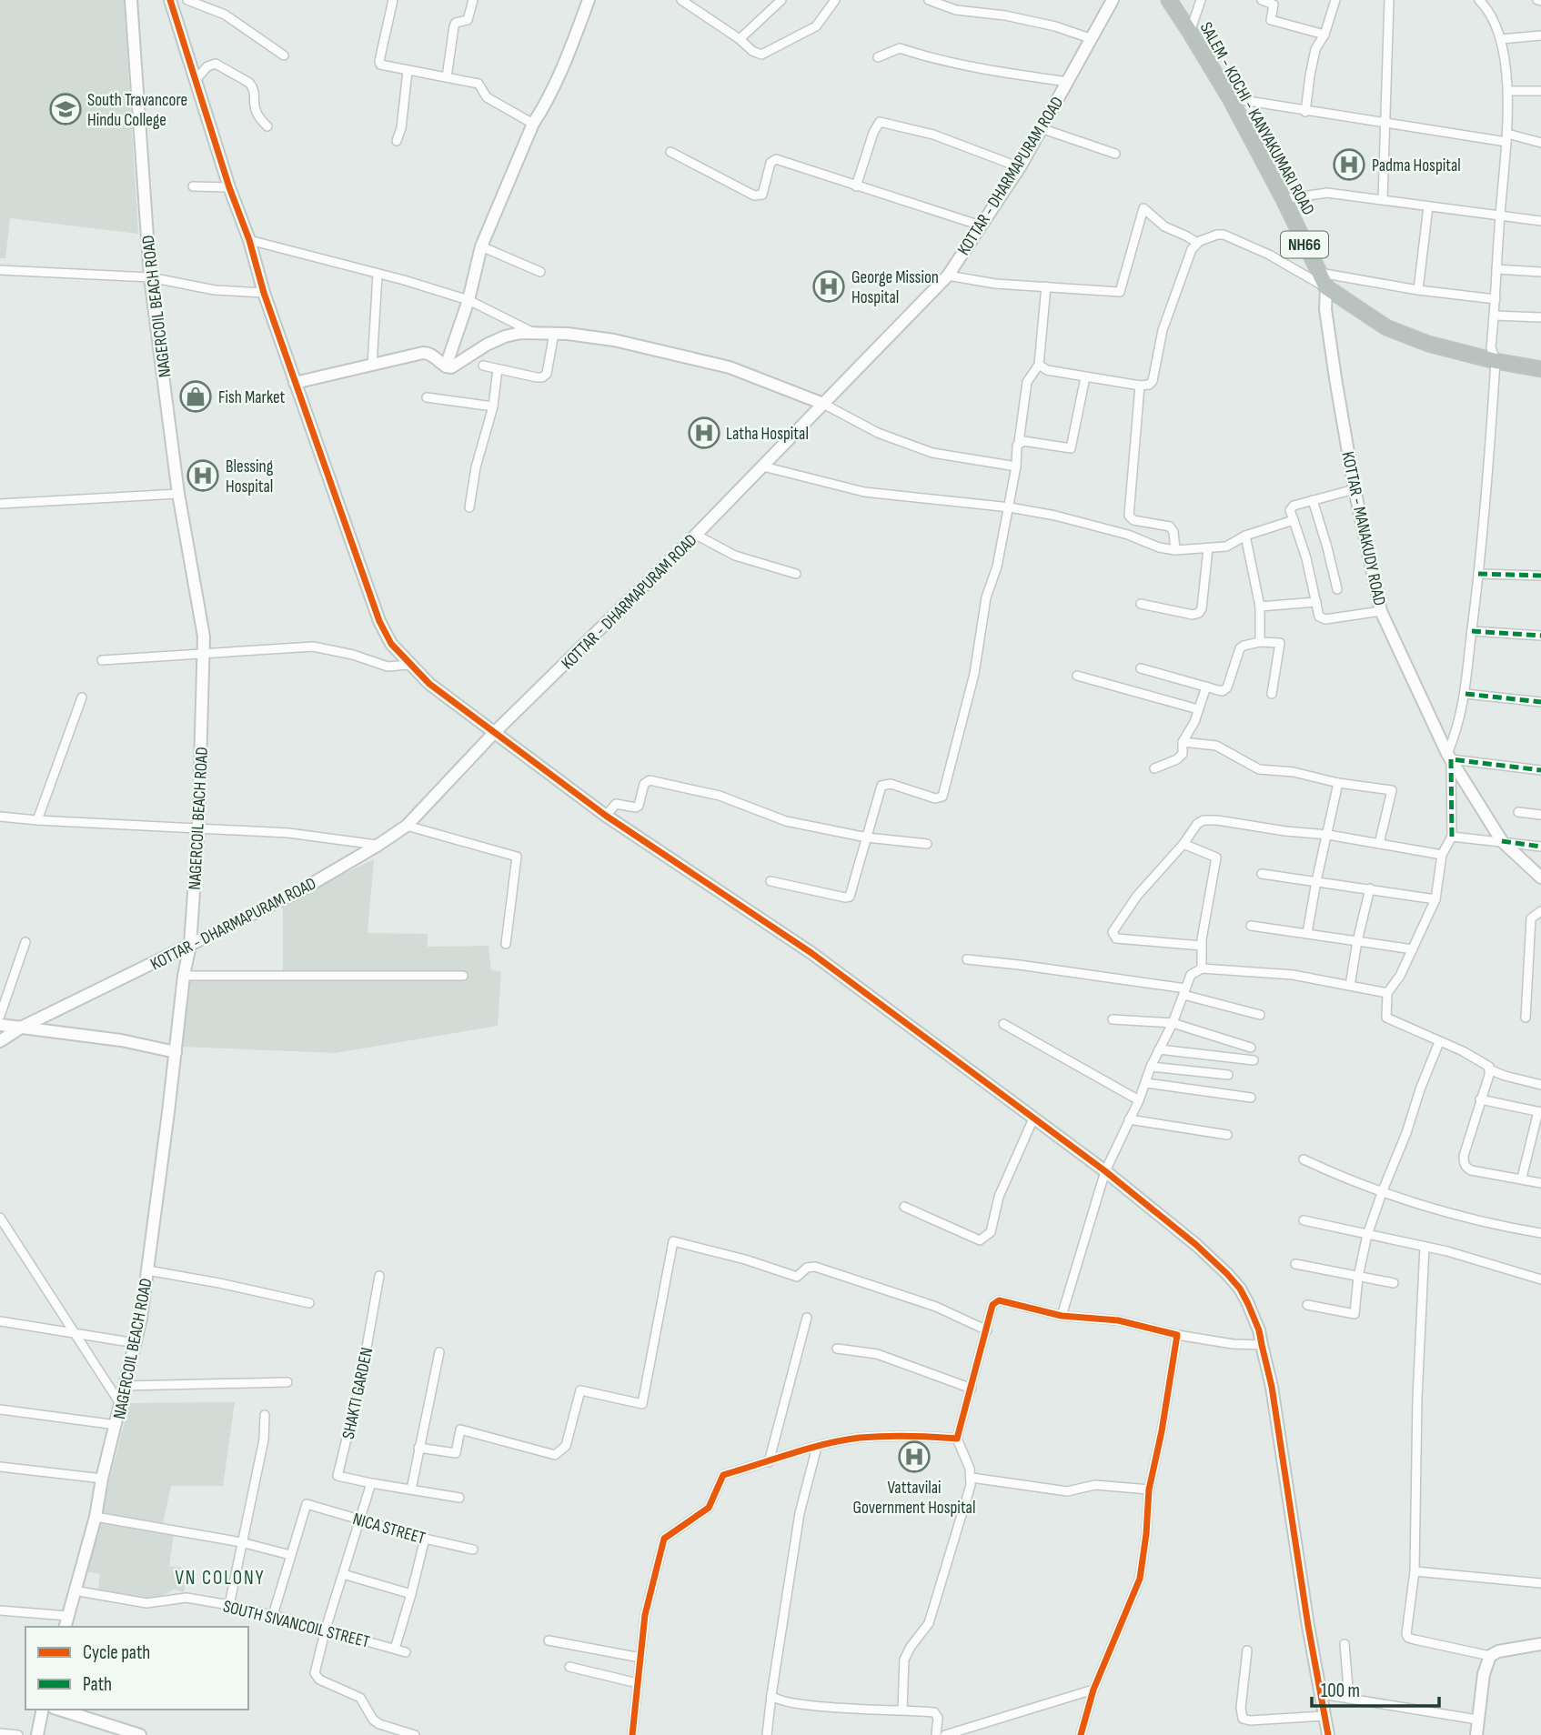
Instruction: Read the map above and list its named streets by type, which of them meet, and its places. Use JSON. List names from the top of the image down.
{
  "streets": {
    "highway": ["SALEM - KOCHI - KANYAKUMARI ROAD", "NH66"],
    "main road": ["KOTTAR - DHARMAPURAM ROAD", "NAGERCOIL BEACH ROAD", "KOTTAR - MANAKUDY ROAD"],
    "street": ["SHAKTI GARDEN", "NICA STREET", "SOUTH SIVANCOIL STREET"]
  },
  "crossings": [
    ["SALEM - KOCHI - KANYAKUMARI ROAD", "KOTTAR - MANAKUDY ROAD"],
    ["KOTTAR - DHARMAPURAM ROAD", "NAGERCOIL BEACH ROAD"],
    ["NAGERCOIL BEACH ROAD", "SOUTH SIVANCOIL STREET"]
  ],
  "districts": ["VN COLONY"],
  "places": {
    "school or university": ["South Travancore Hindu College"],
    "hospital": [
      "Padma Hospital",
      "George Mission Hospital",
      "Latha Hospital",
      "Blessing Hospital",
      "Vattavilai Government Hospital"
    ],
    "shop": ["Fish Market"]
  },
  "legend": ["Cycle path", "Path"],
  "scale_bar": "100 m"
}
